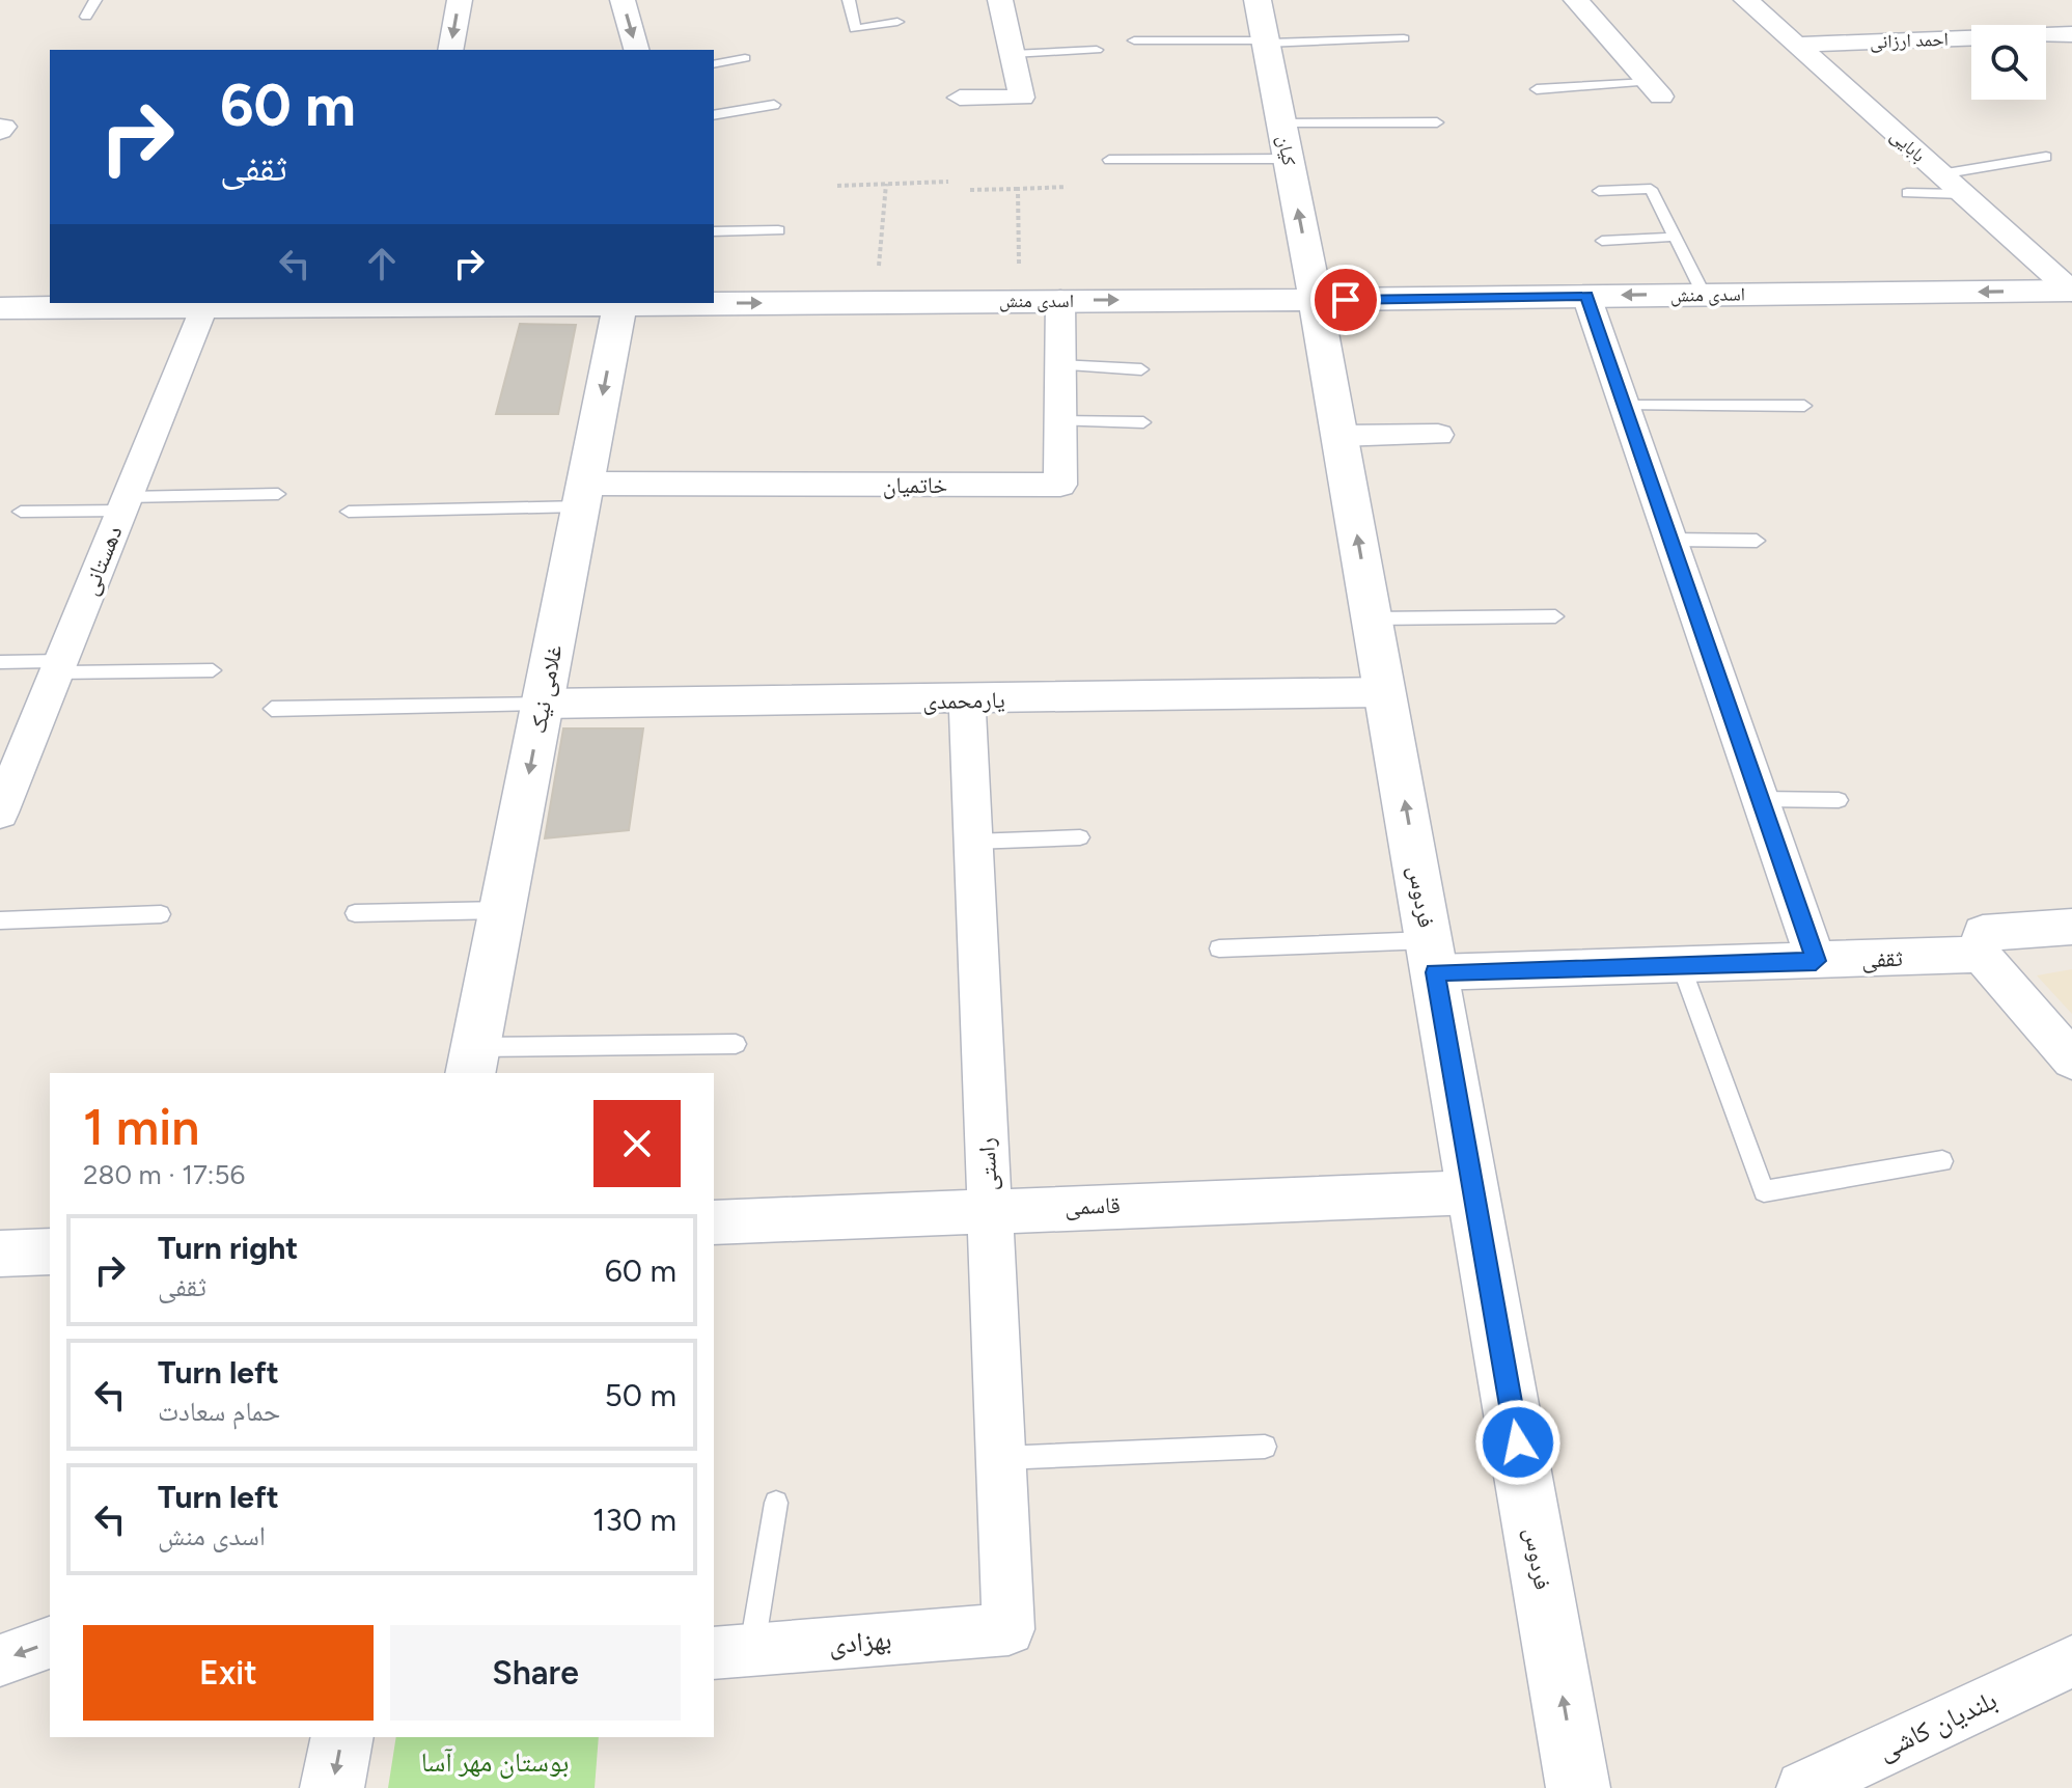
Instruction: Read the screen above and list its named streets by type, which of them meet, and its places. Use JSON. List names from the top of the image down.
{
  "streets": {
    "street": [
      "احمد ارزانی",
      "بابایی",
      "کیان",
      "اسدی منش",
      "خاتمیان",
      "دهستانی",
      "غلامی نیک",
      "یارمحمدی",
      "فردوس",
      "ثقفی",
      "راستی",
      "قاسمی",
      "بهزادی",
      "بلندیان کاشی"
    ]
  },
  "crossings": [
    ["احمد ارزانی", "بابایی"],
    ["بابایی", "اسدی منش"],
    ["کیان", "اسدی منش"],
    ["کیان", "فردوس"],
    ["اسدی منش", "خاتمیان"],
    ["اسدی منش", "دهستانی"],
    ["اسدی منش", "غلامی نیک"],
    ["اسدی منش", "فردوس"],
    ["خاتمیان", "غلامی نیک"],
    ["غلامی نیک", "یارمحمدی"],
    ["یارمحمدی", "فردوس"],
    ["یارمحمدی", "راستی"],
    ["فردوس", "ثقفی"],
    ["فردوس", "قاسمی"],
    ["راستی", "قاسمی"],
    ["راستی", "بهزادی"]
  ],
  "one_way": ["کیان", "غلامی نیک"],
  "parks": ["بوستان مهر آسا"],
  "page": {
    "turn": ["60 m", "ثقفی"],
    "heading": ["1 min", "280 m · 17:56"],
    "list": [
      {
        "name": "Turn right",
        "note": "ثقفی",
        "value": "60 m"
      },
      {
        "name": "Turn left",
        "note": "حمام سعادت",
        "value": "50 m"
      },
      {
        "name": "Turn left",
        "note": "اسدی منش",
        "value": "130 m"
      }
    ],
    "buttons": ["Exit", "Share"]
  }
}
